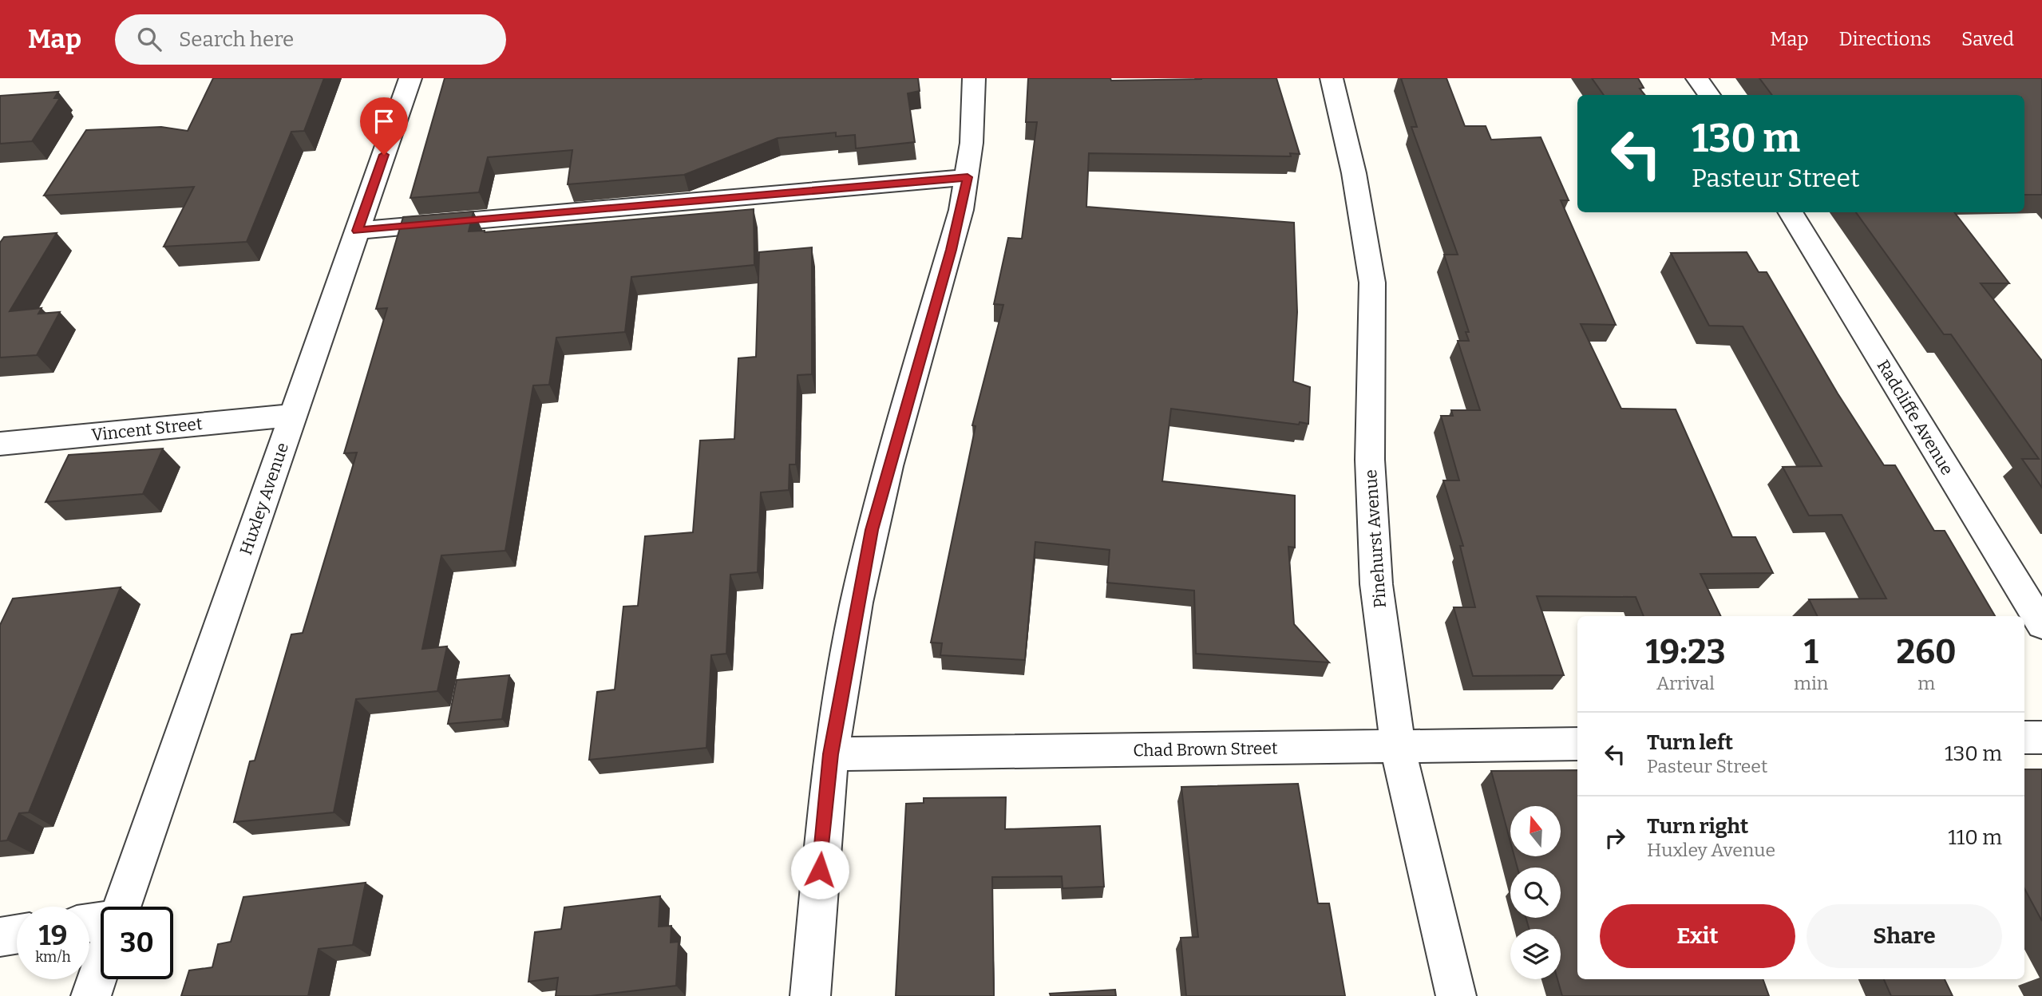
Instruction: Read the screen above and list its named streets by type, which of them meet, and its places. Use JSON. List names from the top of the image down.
{
  "streets": {
    "street": [
      "Radcliffe Avenue",
      "Vincent Street",
      "Huxley Avenue",
      "Pinehurst Avenue",
      "Chad Brown Street"
    ]
  },
  "crossings": [
    ["Vincent Street", "Huxley Avenue"],
    ["Pinehurst Avenue", "Chad Brown Street"]
  ],
  "north": "top",
  "page": {
    "header": "Map",
    "search": "Search here",
    "nav": ["Map", "Directions", "Saved"],
    "turn": ["130 m", "Pasteur Street"],
    "eta": [
      "19:23",
      "Arrival",
      "1",
      "min",
      "260",
      "m"
    ],
    "list": [
      {
        "name": "Turn left",
        "note": "Pasteur Street",
        "value": "130 m"
      },
      {
        "name": "Turn right",
        "note": "Huxley Avenue",
        "value": "110 m"
      }
    ],
    "buttons": ["Exit", "Share"],
    "speed": "19 km/h",
    "limit": "30"
  }
}
